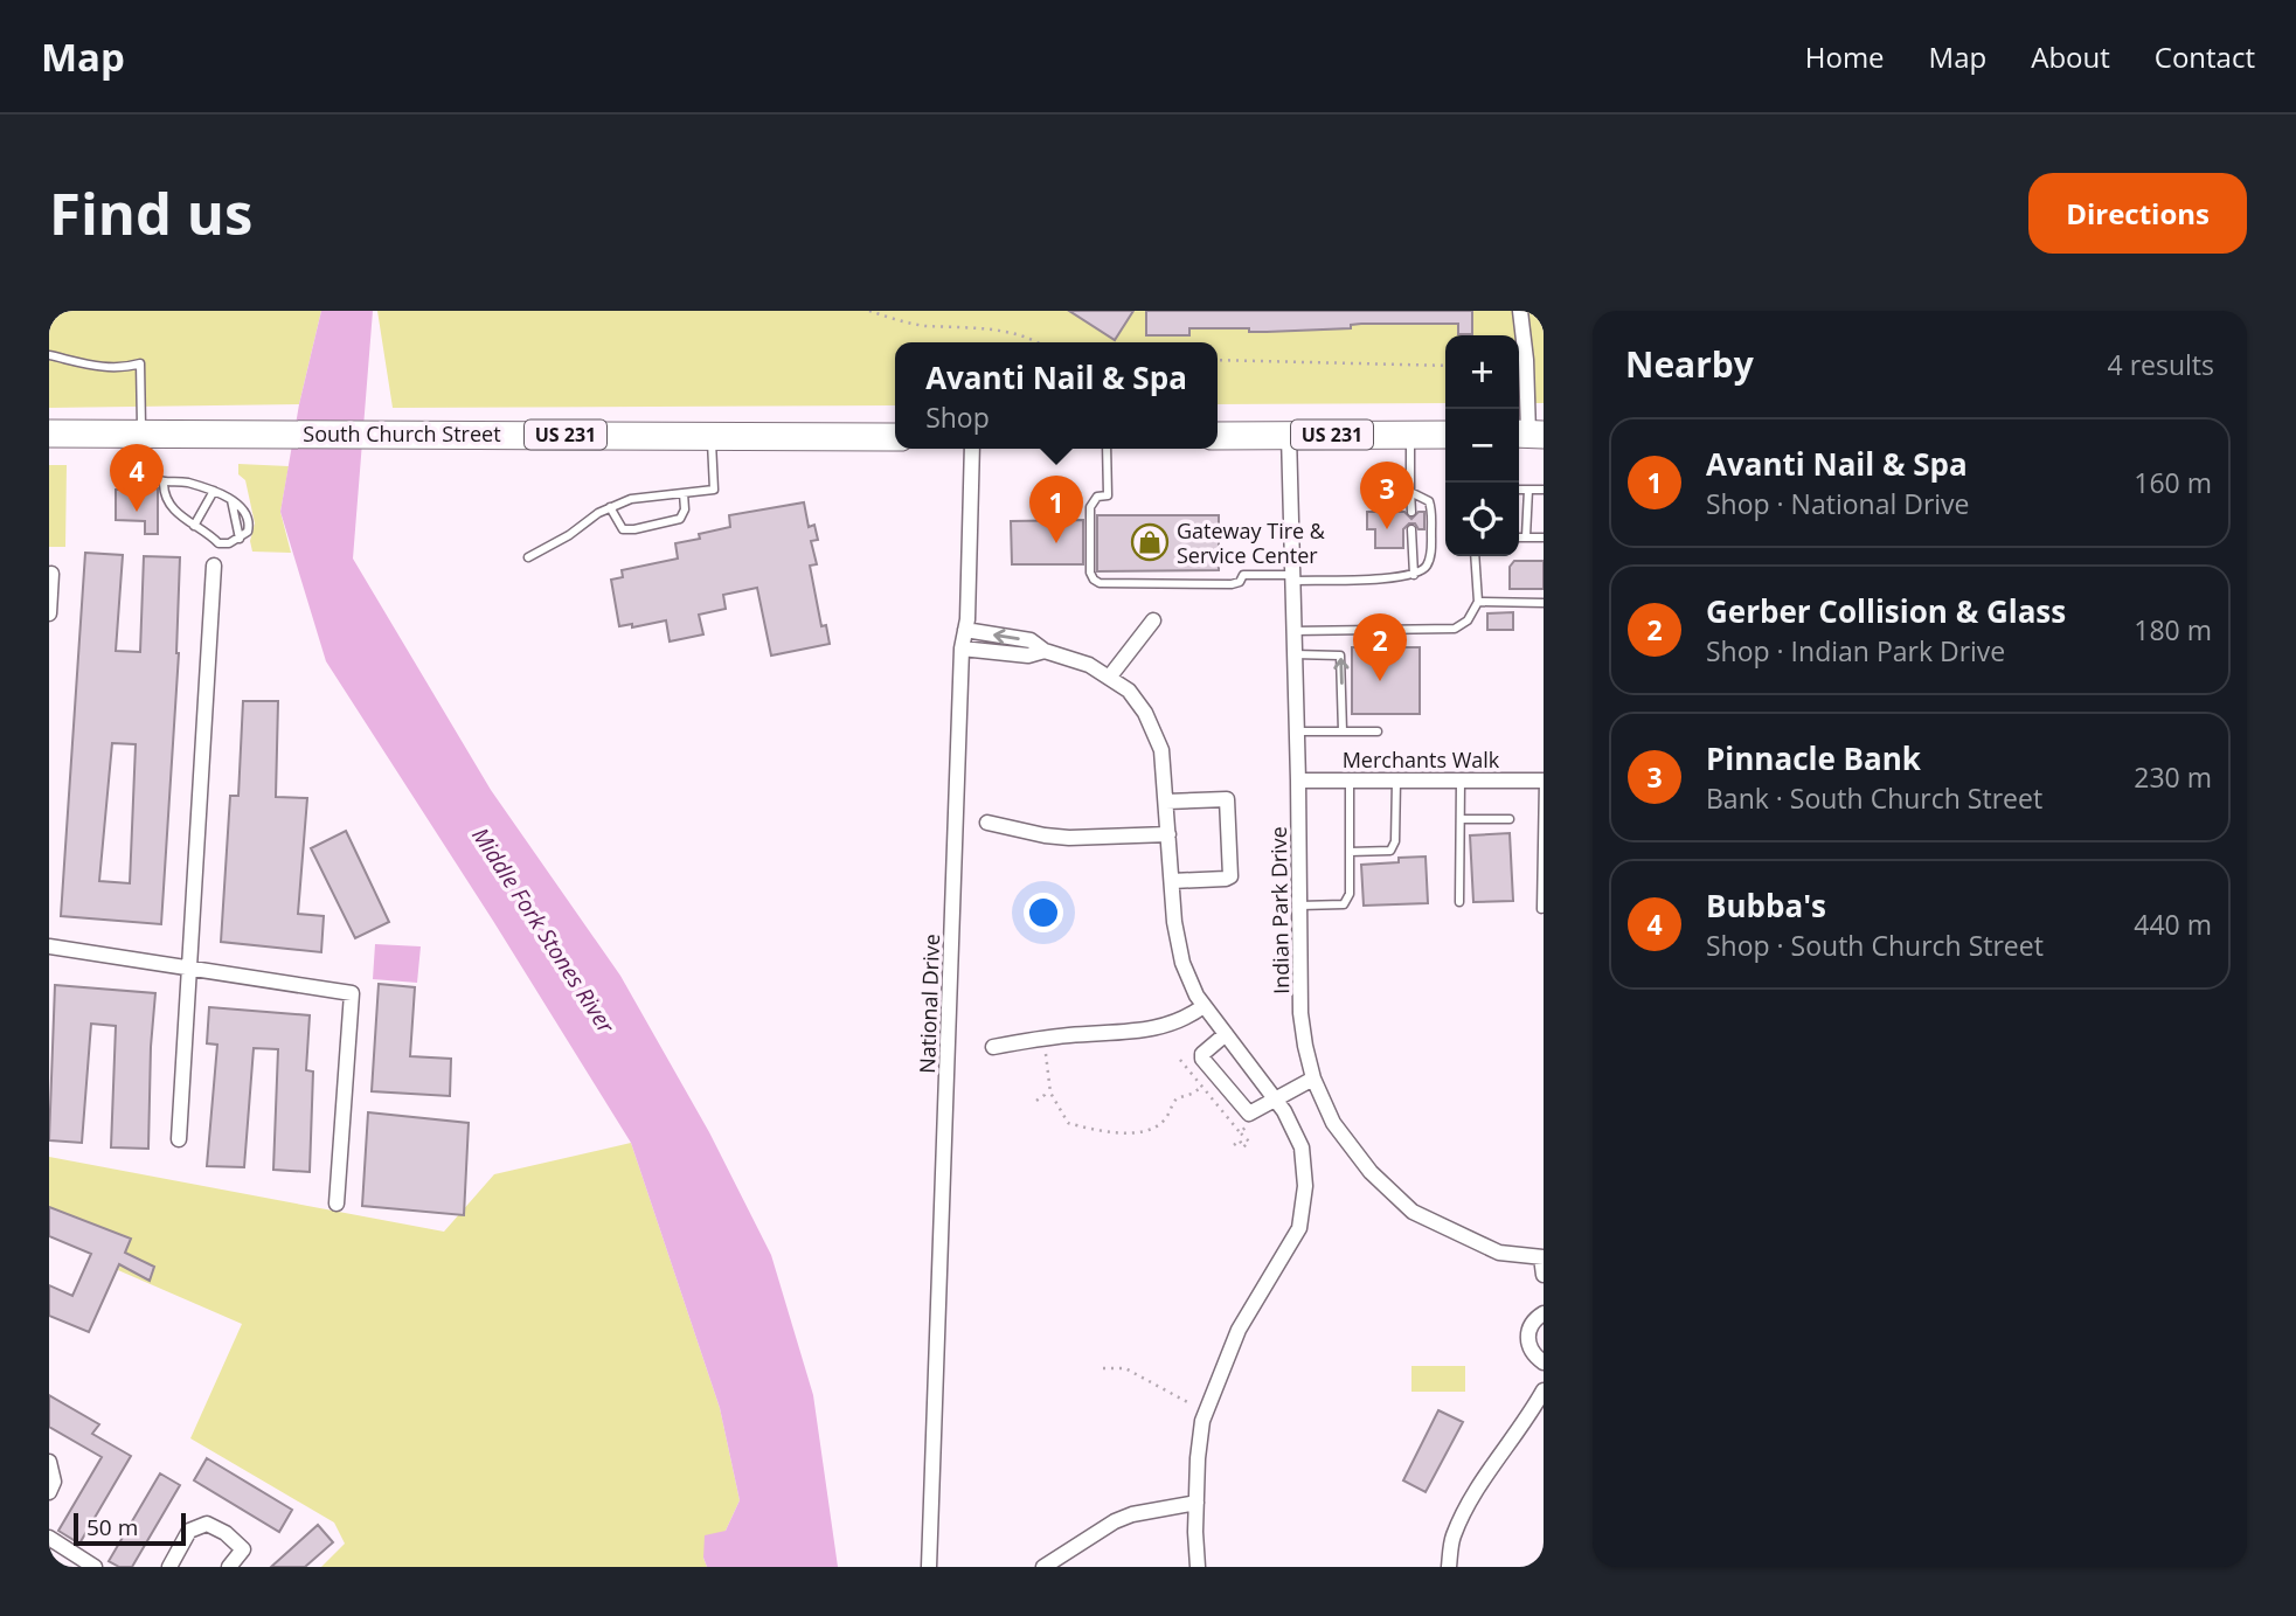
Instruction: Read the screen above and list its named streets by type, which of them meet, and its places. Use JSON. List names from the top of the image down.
{
  "streets": {
    "highway": ["South Church Street", "US 231"],
    "street": ["Merchants Walk", "Indian Park Drive", "National Drive"]
  },
  "crossings": [
    ["US 231", "Indian Park Drive"],
    ["Merchants Walk", "Indian Park Drive"]
  ],
  "water": ["Middle Fork Stones River"],
  "places": {
    "shop": ["Gateway Tire & Service Center"]
  },
  "scale_bar": "50 m",
  "page": {
    "header": "Map",
    "nav": [
      "Home",
      "Map",
      "About",
      "Contact"
    ],
    "buttons": "Directions",
    "title": "Find us",
    "heading": ["Nearby", "4 results"],
    "map_buttons": ["+", "−"],
    "popup": ["Avanti Nail & Spa", "Shop"],
    "list": [
      {
        "mark": "1",
        "name": "Avanti Nail & Spa",
        "note": "Shop · National Drive",
        "value": "160 m"
      },
      {
        "mark": "2",
        "name": "Gerber Collision & Glass",
        "note": "Shop · Indian Park Drive",
        "value": "180 m"
      },
      {
        "mark": "3",
        "name": "Pinnacle Bank",
        "note": "Bank · South Church Street",
        "value": "230 m"
      },
      {
        "mark": "4",
        "name": "Bubba's",
        "note": "Shop · South Church Street",
        "value": "440 m"
      }
    ],
    "pins": [
      "4",
      "3",
      "1",
      "2"
    ],
    "scale": "50 m"
  }
}
